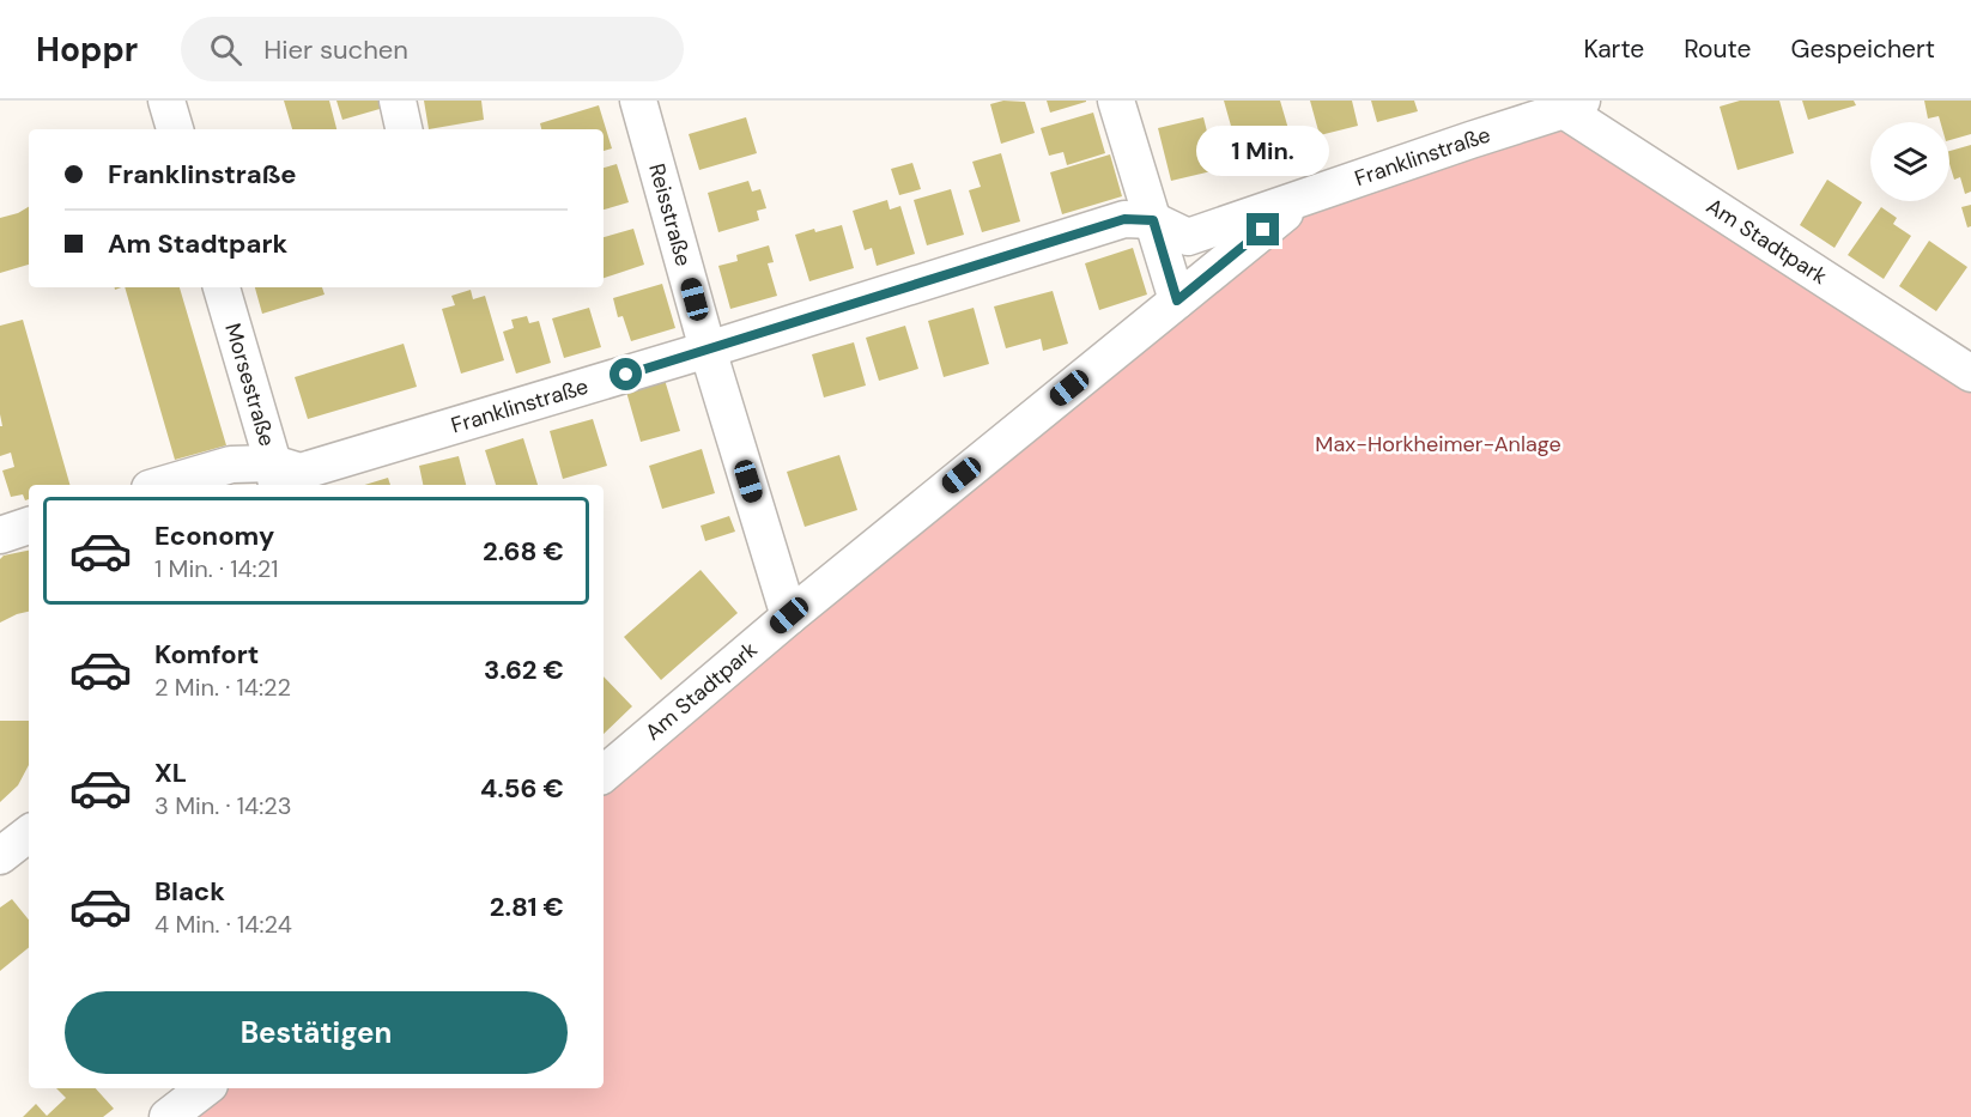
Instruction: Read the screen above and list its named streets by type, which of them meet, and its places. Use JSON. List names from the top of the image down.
{
  "streets": {
    "street": [
      "Franklinstraße",
      "Reisstraße",
      "Am Stadtpark",
      "Morsestraße"
    ]
  },
  "crossings": [
    ["Franklinstraße", "Reisstraße"],
    ["Franklinstraße", "Am Stadtpark"],
    ["Franklinstraße", "Morsestraße"],
    ["Reisstraße", "Am Stadtpark"]
  ],
  "parks": ["Max-Horkheimer-Anlage"],
  "page": {
    "header": "Hoppr",
    "search": "Hier suchen",
    "nav": ["Karte", "Route", "Gespeichert"],
    "bubble": "1 Min.",
    "banner": ["Franklinstraße", "Am Stadtpark"],
    "list": [
      {
        "name": "Economy",
        "note": "1 Min. · 14:21",
        "value": "2.68 €"
      },
      {
        "name": "Komfort",
        "note": "2 Min. · 14:22",
        "value": "3.62 €"
      },
      {
        "name": "XL",
        "note": "3 Min. · 14:23",
        "value": "4.56 €"
      },
      {
        "name": "Black",
        "note": "4 Min. · 14:24",
        "value": "2.81 €"
      }
    ],
    "buttons": "Bestätigen"
  }
}
